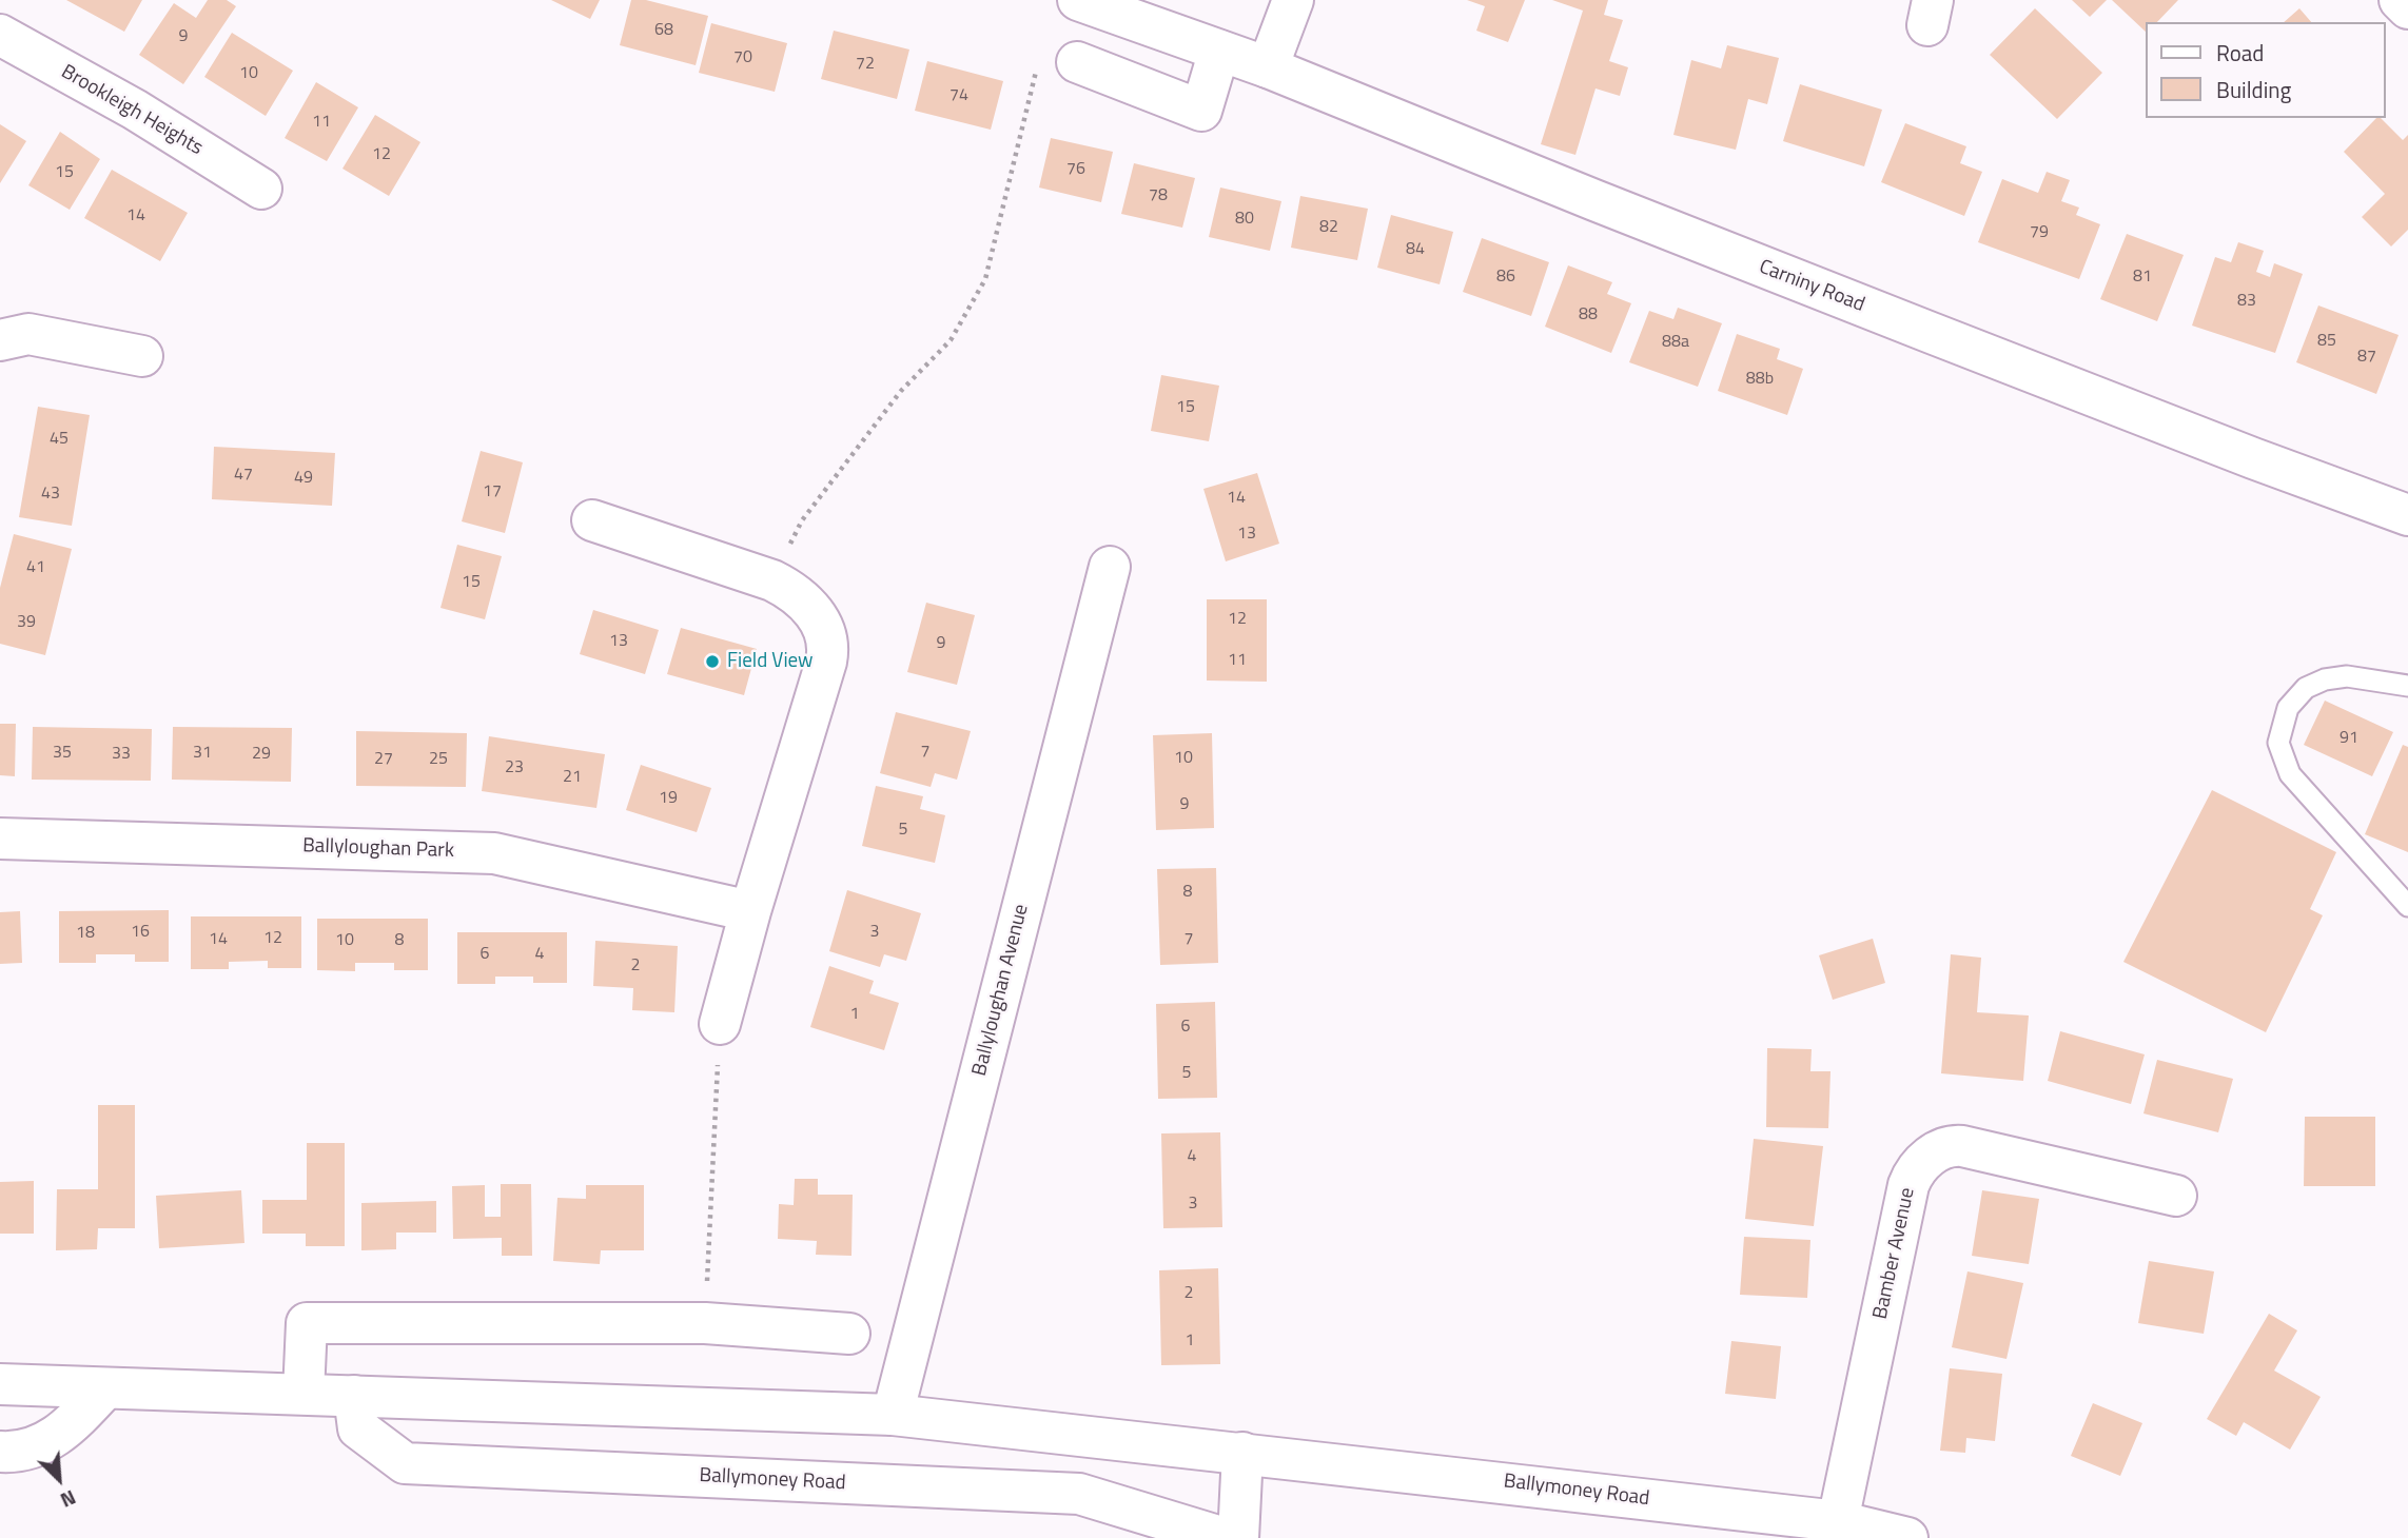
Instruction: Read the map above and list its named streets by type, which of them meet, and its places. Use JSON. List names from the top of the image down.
{
  "streets": {
    "street": [
      "Brookleigh Heights",
      "Carniny Road",
      "Ballyloughan Park",
      "Ballyloughan Avenue",
      "Bamber Avenue",
      "Ballymoney Road"
    ]
  },
  "crossings": [
    ["Ballyloughan Avenue", "Ballymoney Road"],
    ["Bamber Avenue", "Ballymoney Road"]
  ],
  "places": ["Field View"],
  "house_numbers": [
    "68",
    "9",
    "70",
    "72",
    "10",
    "74",
    "11",
    "12",
    "76",
    "15",
    "78",
    "14",
    "80",
    "82",
    "79",
    "84",
    "86",
    "81",
    "83",
    "88",
    "85",
    "88a",
    "87",
    "88b",
    "15",
    "45",
    "47",
    "49",
    "17",
    "43",
    "14",
    "13",
    "41",
    "15",
    "12",
    "39",
    "13",
    "9",
    "11",
    "91",
    "7",
    "35",
    "31",
    "33",
    "29",
    "10",
    "27",
    "25",
    "23",
    "21",
    "19",
    "9",
    "5",
    "8",
    "16",
    "3",
    "18",
    "12",
    "14",
    "7",
    "10",
    "8",
    "6",
    "4",
    "2",
    "1",
    "6",
    "5",
    "4",
    "3",
    "2",
    "1"
  ],
  "legend": ["Road", "Building"],
  "north": "bottom right"
}
